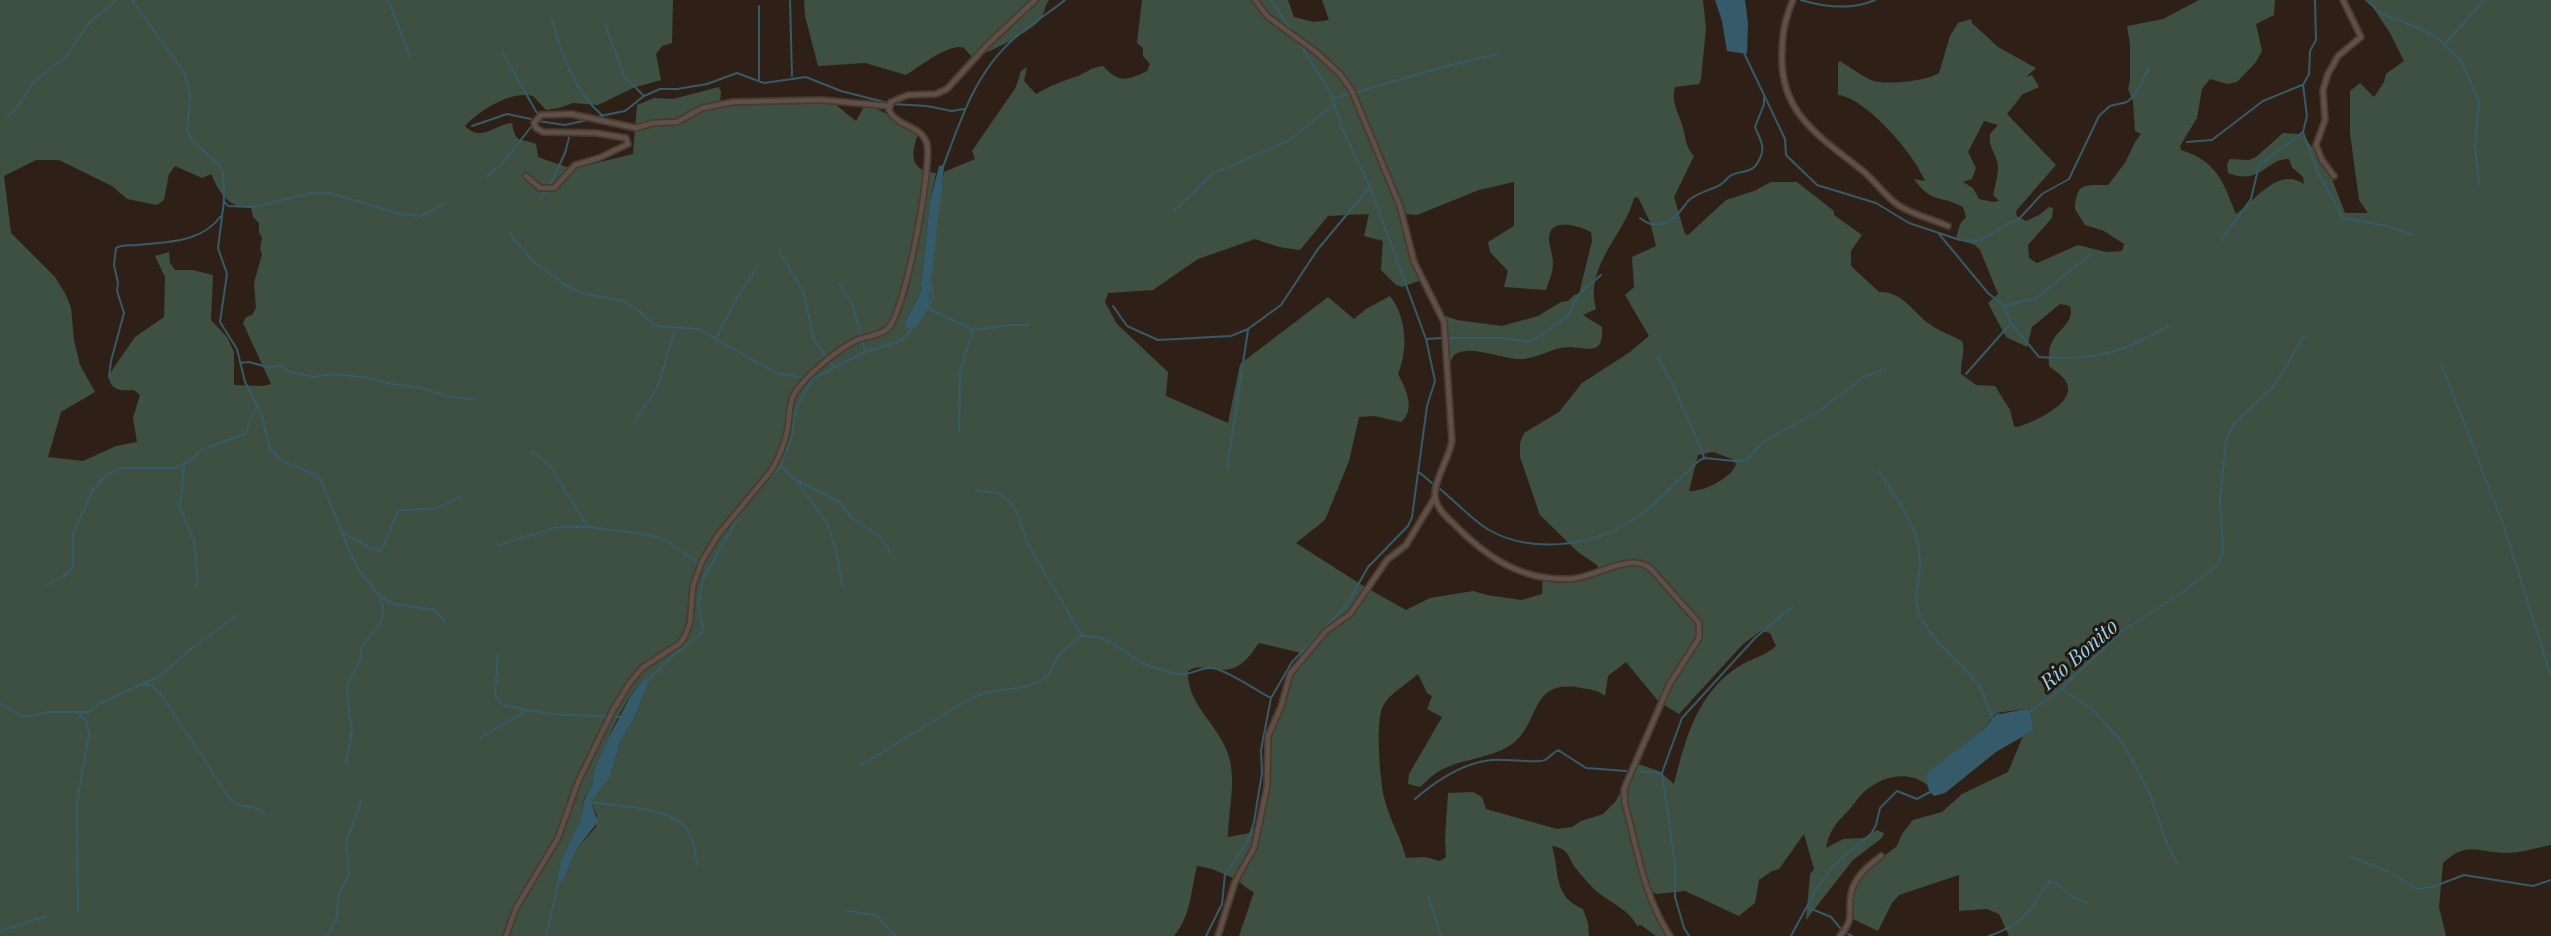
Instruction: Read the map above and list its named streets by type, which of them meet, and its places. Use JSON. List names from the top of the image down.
{
  "water": ["Rio Bonito"]
}
